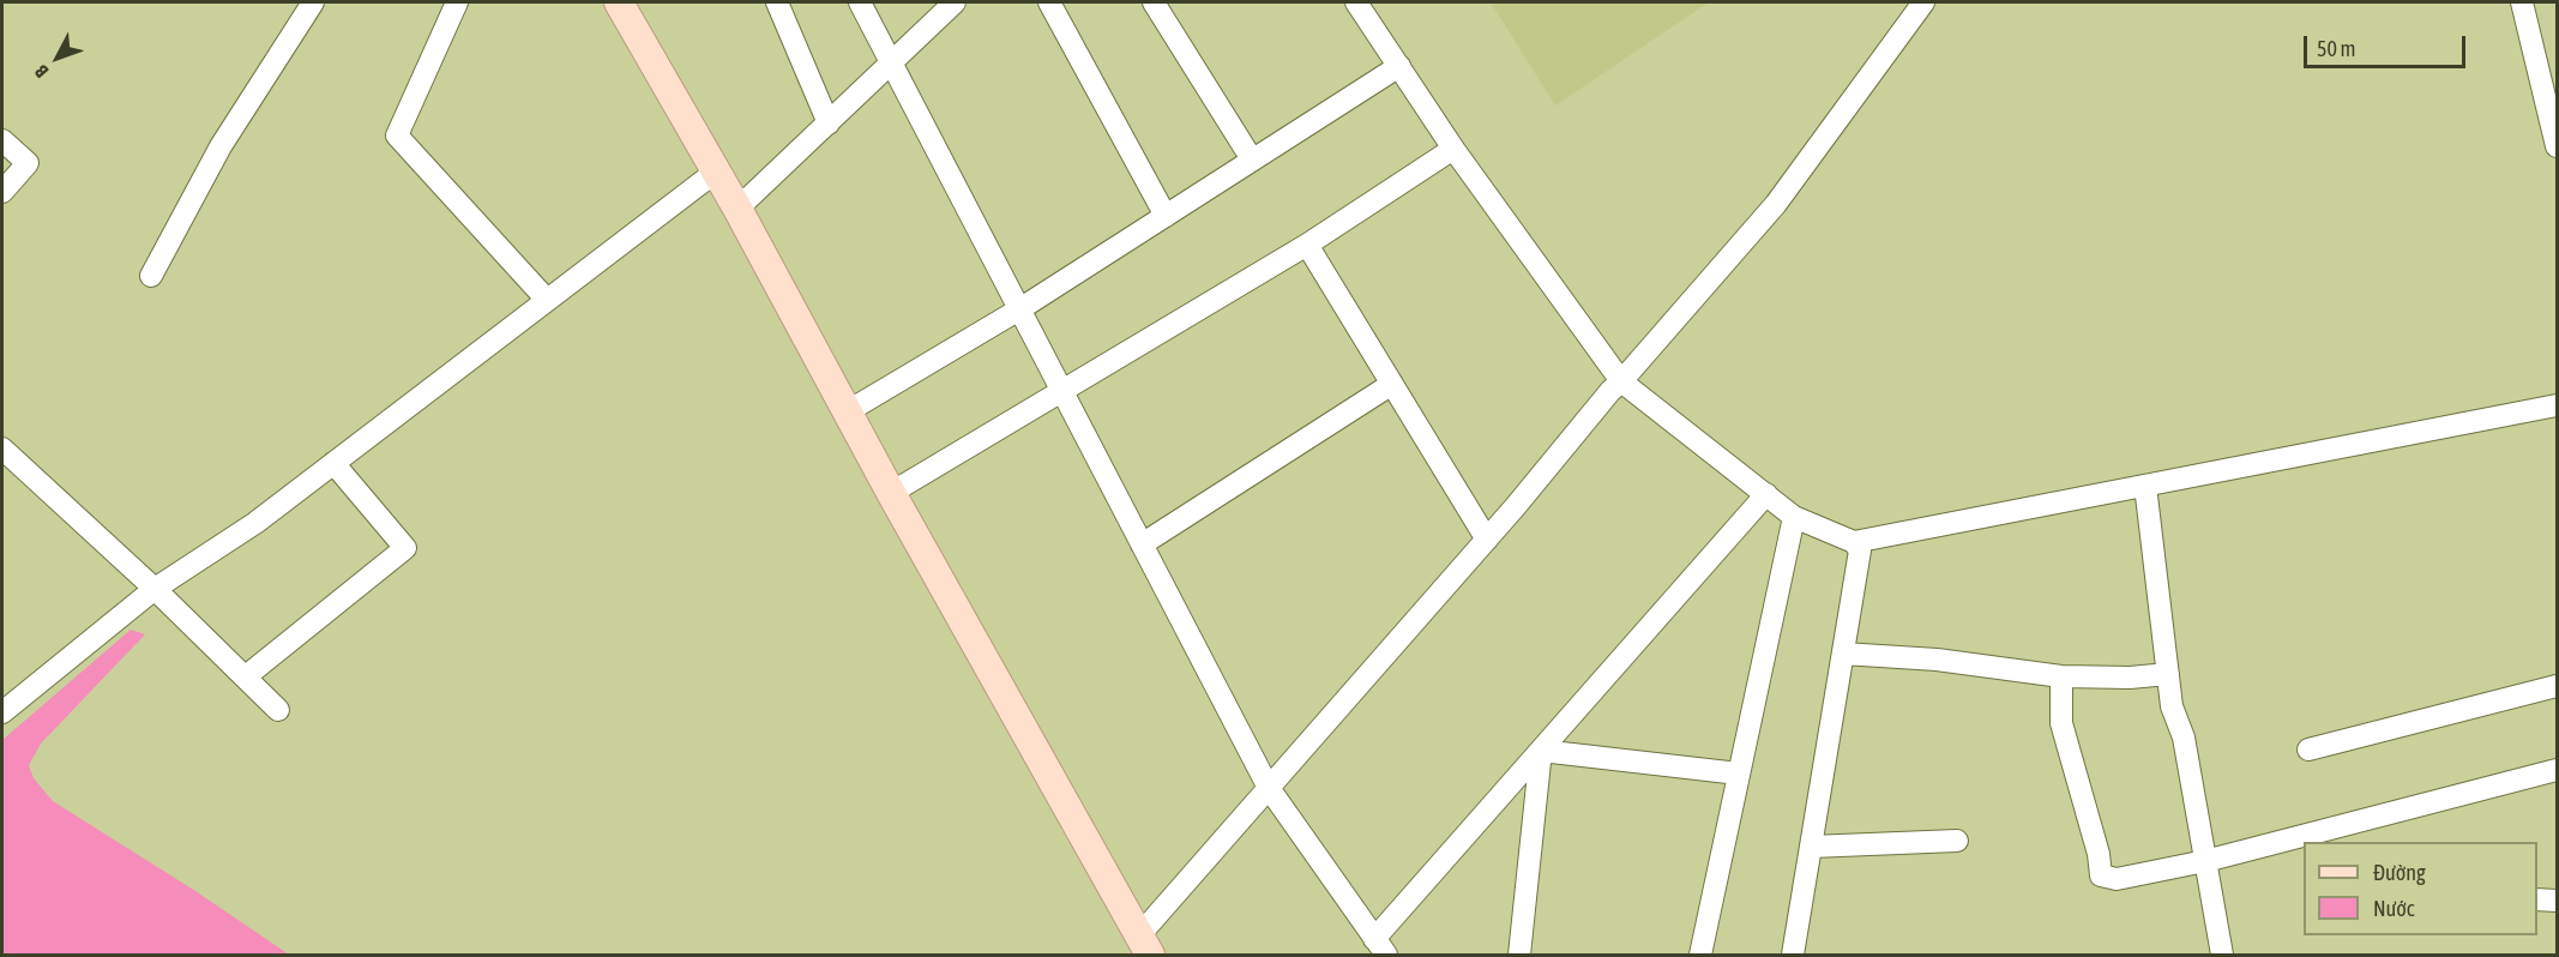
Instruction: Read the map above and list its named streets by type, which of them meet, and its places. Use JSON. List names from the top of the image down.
{
  "legend": ["Đường", "Nước"],
  "scale_bar": "50 m",
  "north": "bottom left"
}
